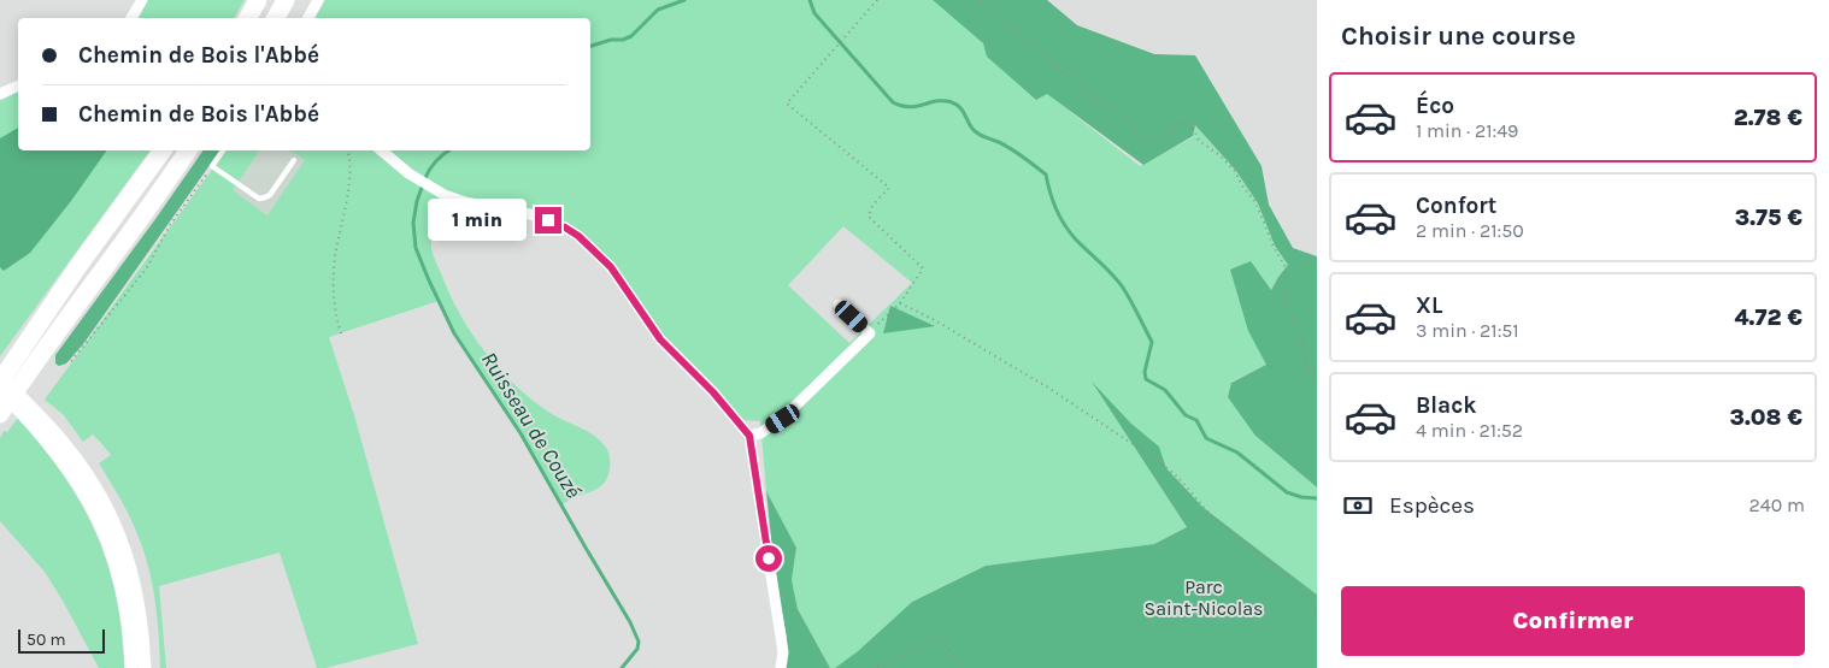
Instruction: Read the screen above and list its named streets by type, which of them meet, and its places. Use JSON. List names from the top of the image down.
{
  "water": ["Ruisseau de Couzé"],
  "parks": ["Parc Saint-Nicolas"],
  "scale_bar": "50 m",
  "page": {
    "heading": "Choisir une course",
    "banner": ["Chemin de Bois l'Abbé", "Chemin de Bois l'Abbé"],
    "list": [
      {
        "name": "Éco",
        "note": "1 min · 21:49",
        "value": "2.78 €"
      },
      {
        "name": "Confort",
        "note": "2 min · 21:50",
        "value": "3.75 €"
      },
      {
        "name": "XL",
        "note": "3 min · 21:51",
        "value": "4.72 €"
      },
      {
        "name": "Black",
        "note": "4 min · 21:52",
        "value": "3.08 €"
      }
    ],
    "bubble": "1 min",
    "pay": ["Espèces", "240 m"],
    "buttons": "Confirmer",
    "scale": "50 m"
  }
}
